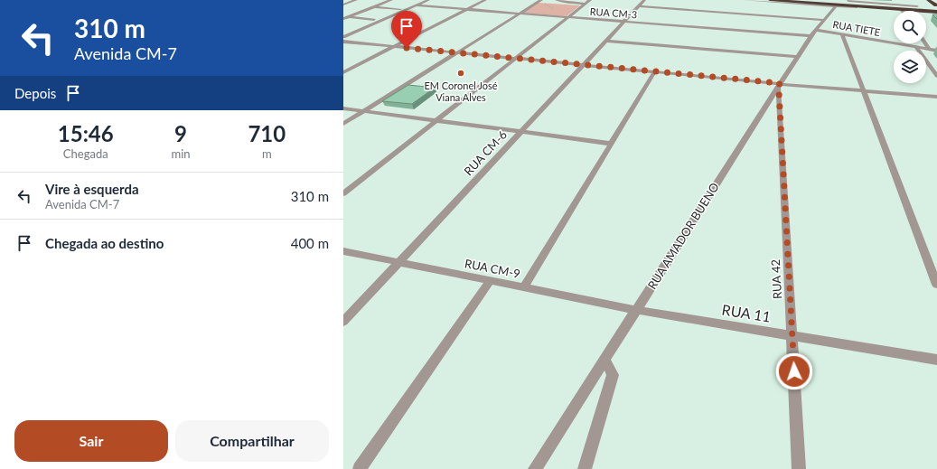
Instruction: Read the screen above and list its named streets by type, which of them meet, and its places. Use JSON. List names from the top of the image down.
{
  "streets": {
    "street": [
      "RUA CM-3",
      "RUA TIETE",
      "RUA CM-6",
      "RUA AMADOR BUENO",
      "RUA CM-9",
      "RUA 42",
      "RUA 11"
    ]
  },
  "crossings": [
    ["RUA CM-3", "RUA CM-6"],
    ["RUA CM-3", "RUA AMADOR BUENO"],
    ["RUA TIETE", "RUA AMADOR BUENO"],
    ["RUA CM-6", "RUA CM-9"],
    ["RUA AMADOR BUENO", "RUA CM-9"],
    ["RUA AMADOR BUENO", "RUA 42"],
    ["RUA AMADOR BUENO", "RUA 11"],
    ["RUA CM-9", "RUA 11"],
    ["RUA 42", "RUA 11"]
  ],
  "places": ["EM Coronel José Viana Alves"],
  "page": {
    "turn": ["310 m", "Avenida CM-7"],
    "then": "Depois",
    "eta": [
      "15:46",
      "Chegada",
      "9",
      "min",
      "710",
      "m"
    ],
    "list": [
      {
        "name": "Vire à esquerda",
        "note": "Avenida CM-7",
        "value": "310 m"
      },
      {
        "name": "Chegada ao destino",
        "value": "400 m"
      }
    ],
    "buttons": ["Sair", "Compartilhar"]
  }
}
